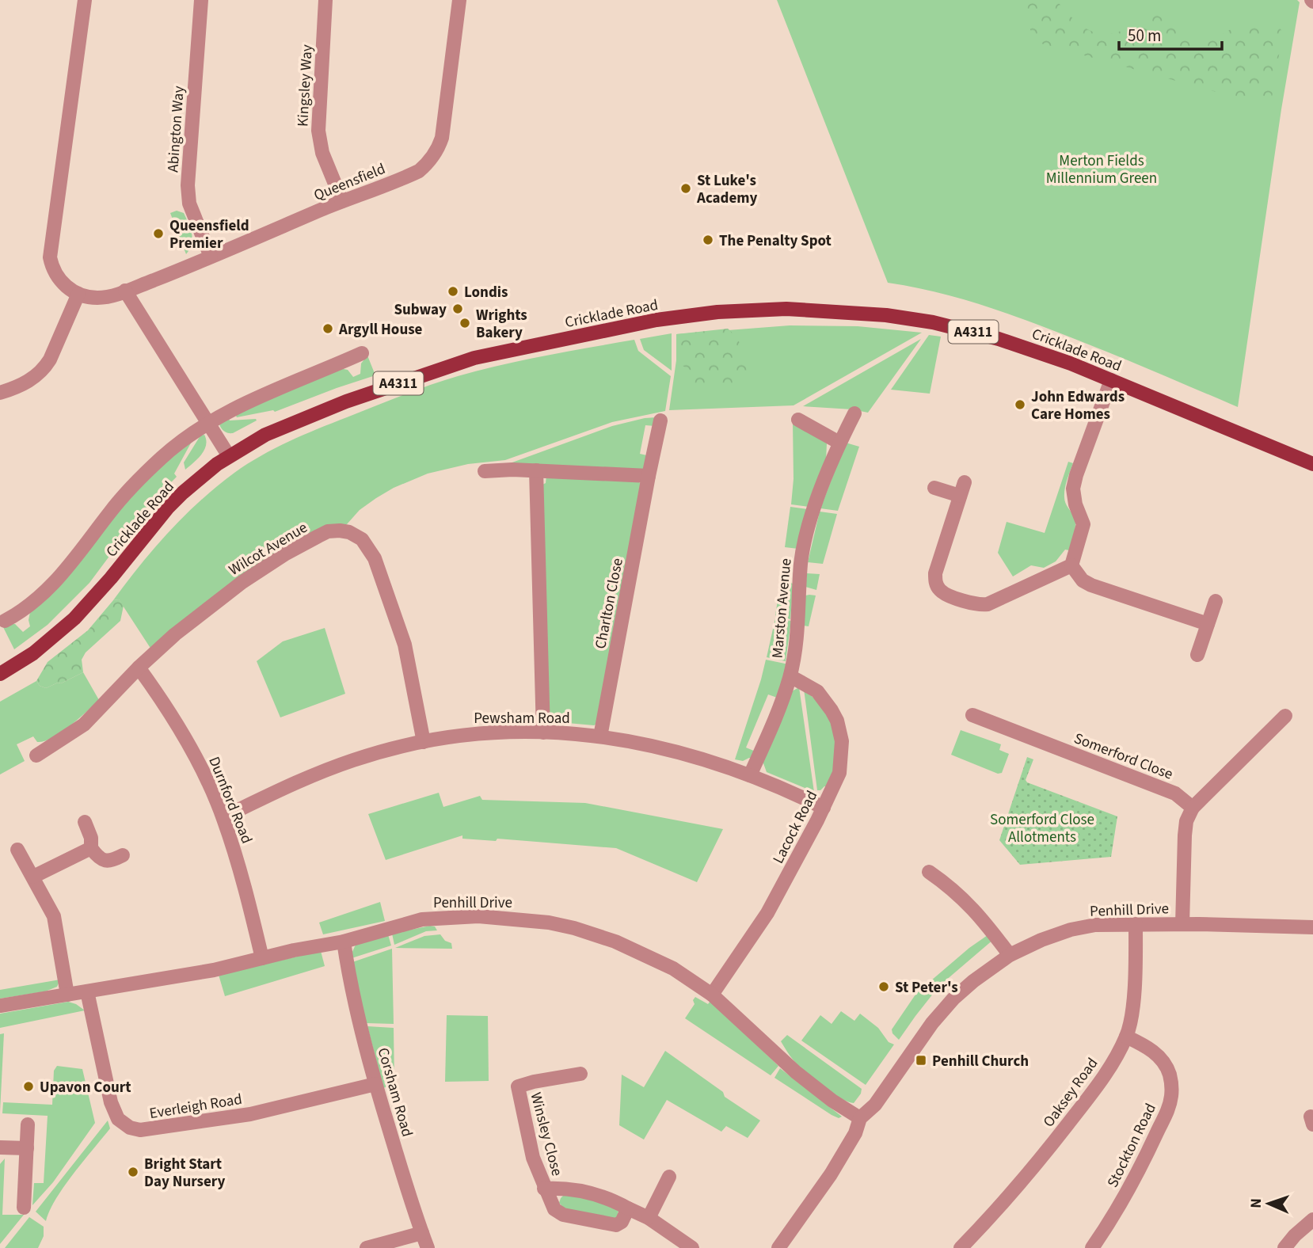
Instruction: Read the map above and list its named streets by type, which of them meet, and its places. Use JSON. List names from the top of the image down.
{
  "streets": {
    "main road": ["Cricklade Road", "A4311"],
    "street": [
      "Kingsley Way",
      "Abington Way",
      "Queensfield",
      "Wilcot Avenue",
      "Charlton Close",
      "Marston Avenue",
      "Pewsham Road",
      "Somerford Close",
      "Durnford Road",
      "Lacock Road",
      "Penhill Drive",
      "Corsham Road",
      "Oaksey Road",
      "Everleigh Road",
      "Winsley Close",
      "Stockton Road"
    ]
  },
  "crossings": [
    ["Kingsley Way", "Queensfield"],
    ["Abington Way", "Queensfield"],
    ["Wilcot Avenue", "Pewsham Road"],
    ["Wilcot Avenue", "Durnford Road"],
    ["Charlton Close", "Pewsham Road"],
    ["Marston Avenue", "Pewsham Road"],
    ["Marston Avenue", "Lacock Road"],
    ["Pewsham Road", "Durnford Road"],
    ["Pewsham Road", "Lacock Road"],
    ["Durnford Road", "Penhill Drive"],
    ["Lacock Road", "Penhill Drive"],
    ["Penhill Drive", "Corsham Road"],
    ["Penhill Drive", "Oaksey Road"],
    ["Penhill Drive", "Everleigh Road"],
    ["Corsham Road", "Everleigh Road"],
    ["Oaksey Road", "Stockton Road"]
  ],
  "parks": ["Merton Fields Millennium Green", "Somerford Close Allotments"],
  "places": {
    "other": [
      "St Luke's Academy",
      "Queensfield Premier",
      "The Penalty Spot",
      "Londis",
      "Subway",
      "Wrights Bakery",
      "Argyll House",
      "John Edwards Care Homes",
      "St Peter's",
      "Upavon Court",
      "Bright Start Day Nursery"
    ],
    "transit": ["Penhill Church"]
  },
  "scale_bar": "50 m",
  "north": "left"
}
